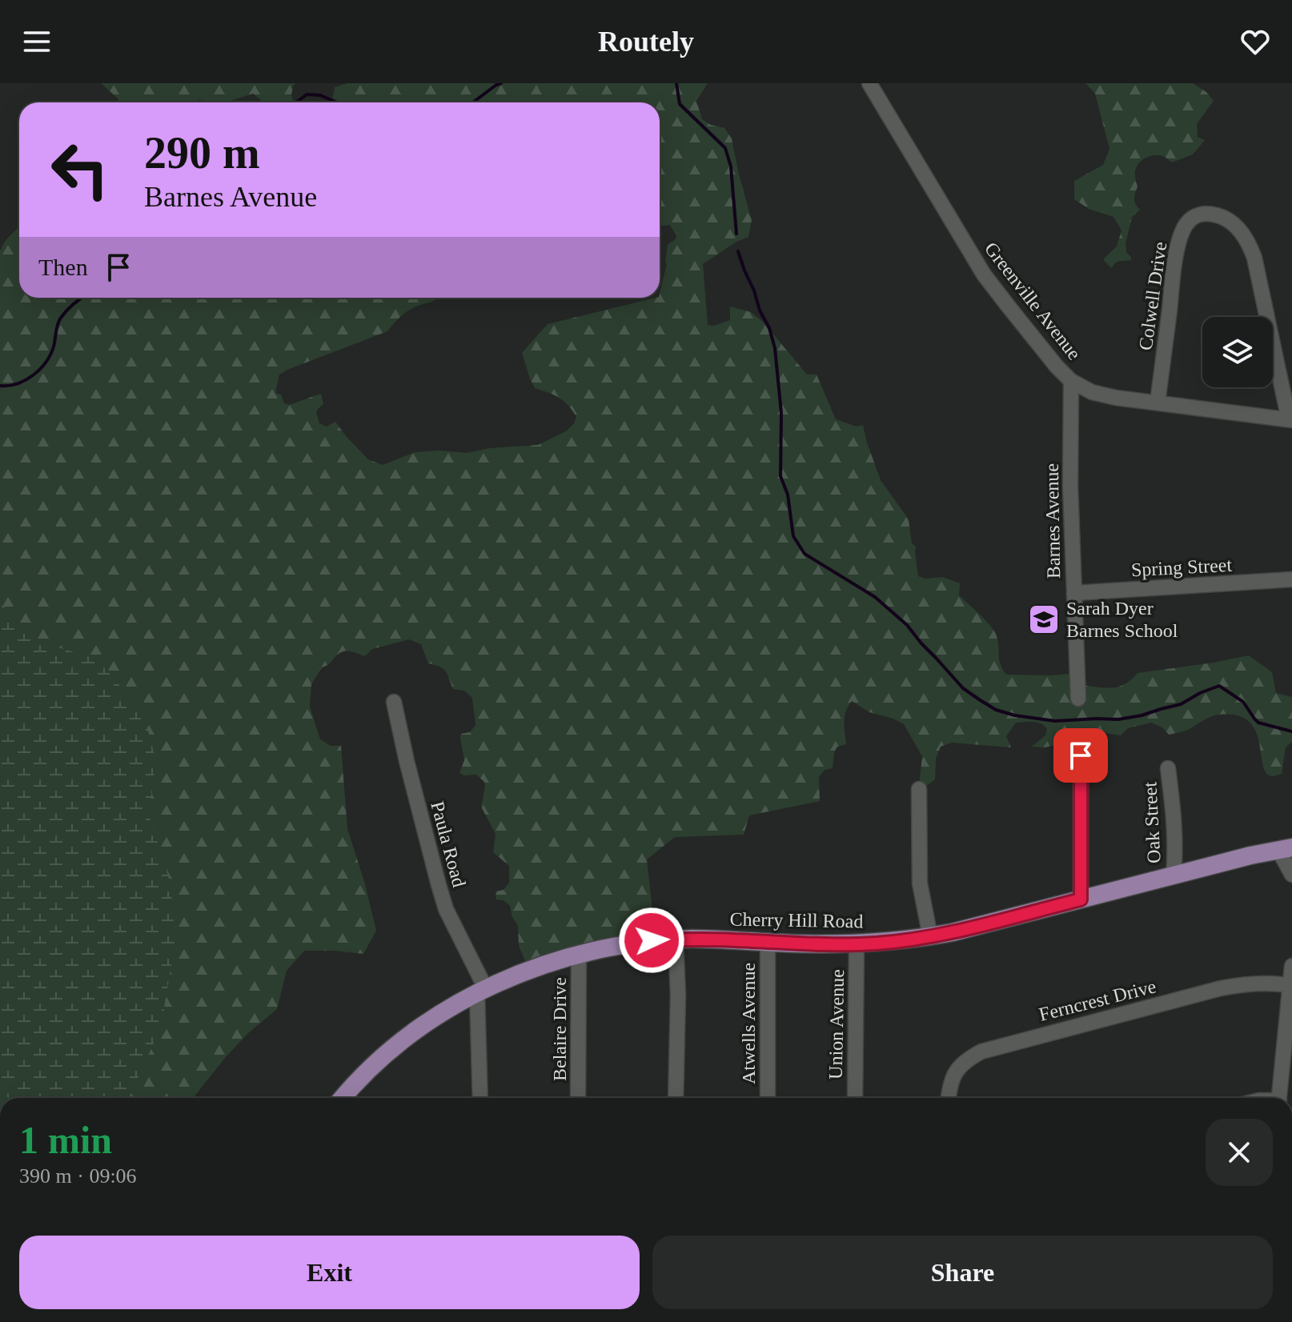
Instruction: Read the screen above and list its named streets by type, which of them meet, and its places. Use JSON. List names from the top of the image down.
{
  "streets": {
    "main road": ["Cherry Hill Road"],
    "street": [
      "Colwell Drive",
      "Greenville Avenue",
      "Barnes Avenue",
      "Spring Street",
      "Oak Street",
      "Paula Road",
      "Ferncrest Drive",
      "Atwells Avenue",
      "Union Avenue",
      "Belaire Drive"
    ]
  },
  "crossings": [
    ["Colwell Drive", "Greenville Avenue"],
    ["Greenville Avenue", "Barnes Avenue"],
    ["Barnes Avenue", "Spring Street"],
    ["Oak Street", "Cherry Hill Road"],
    ["Paula Road", "Cherry Hill Road"],
    ["Cherry Hill Road", "Atwells Avenue"],
    ["Cherry Hill Road", "Union Avenue"],
    ["Cherry Hill Road", "Belaire Drive"]
  ],
  "places": {
    "school or university": ["Sarah Dyer Barnes School"]
  },
  "page": {
    "header": "Routely",
    "turn": ["290 m", "Barnes Avenue"],
    "then": "Then",
    "heading": ["1 min", "390 m · 09:06"],
    "buttons": ["Exit", "Share"]
  }
}
